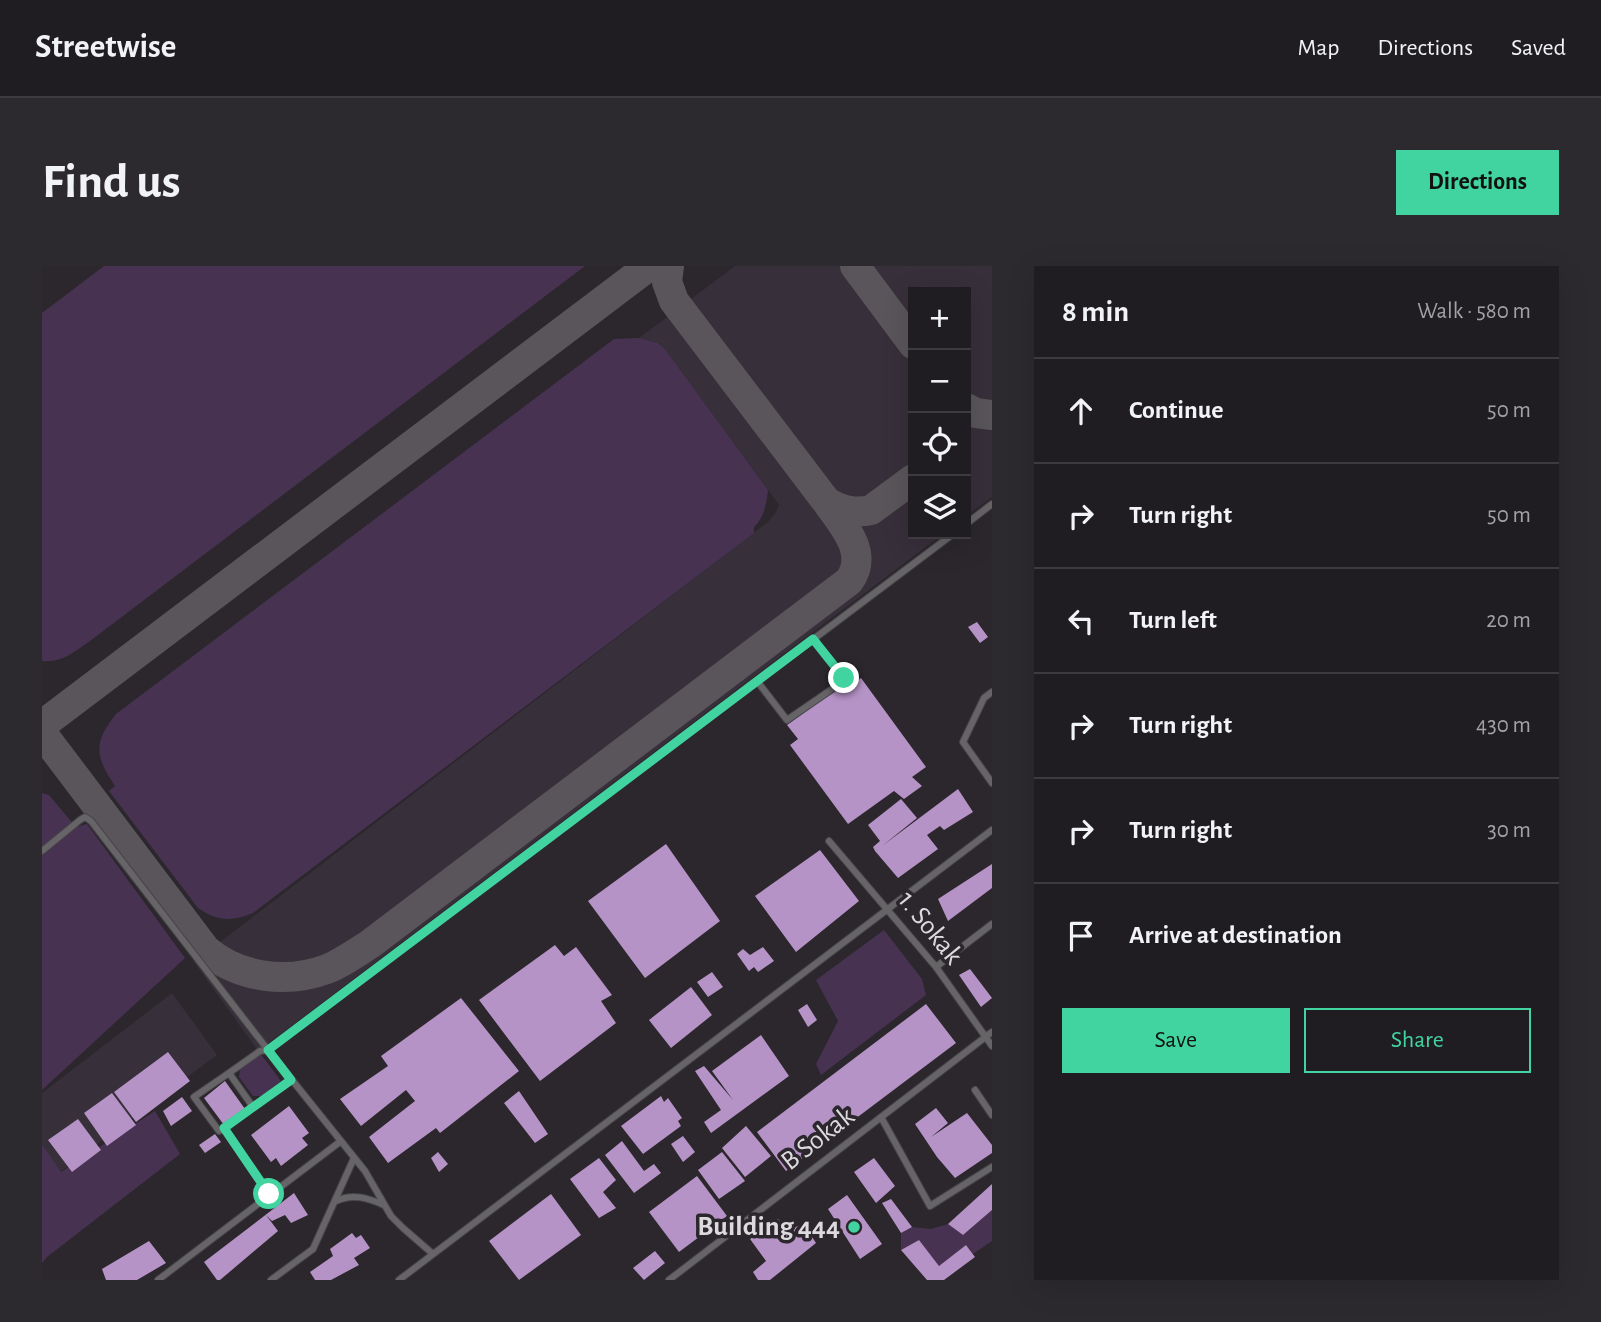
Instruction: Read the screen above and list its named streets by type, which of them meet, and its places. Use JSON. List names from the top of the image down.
{
  "streets": {
    "lane": ["1. Sokak", "B Sokak"]
  },
  "crossings": [
    ["1. Sokak", "B Sokak"]
  ],
  "places": ["Building 444"],
  "page": {
    "header": "Streetwise",
    "nav": ["Map", "Directions", "Saved"],
    "buttons": [
      "Directions",
      ["Save", "Share"]
    ],
    "title": "Find us",
    "heading": ["8 min", "Walk · 580 m"],
    "map_buttons": ["+", "−"],
    "list": [
      ["Continue", "50 m"],
      ["Turn right", "50 m"],
      ["Turn left", "20 m"],
      ["Turn right", "430 m"],
      ["Turn right", "30 m"],
      "Arrive at destination"
    ]
  }
}
